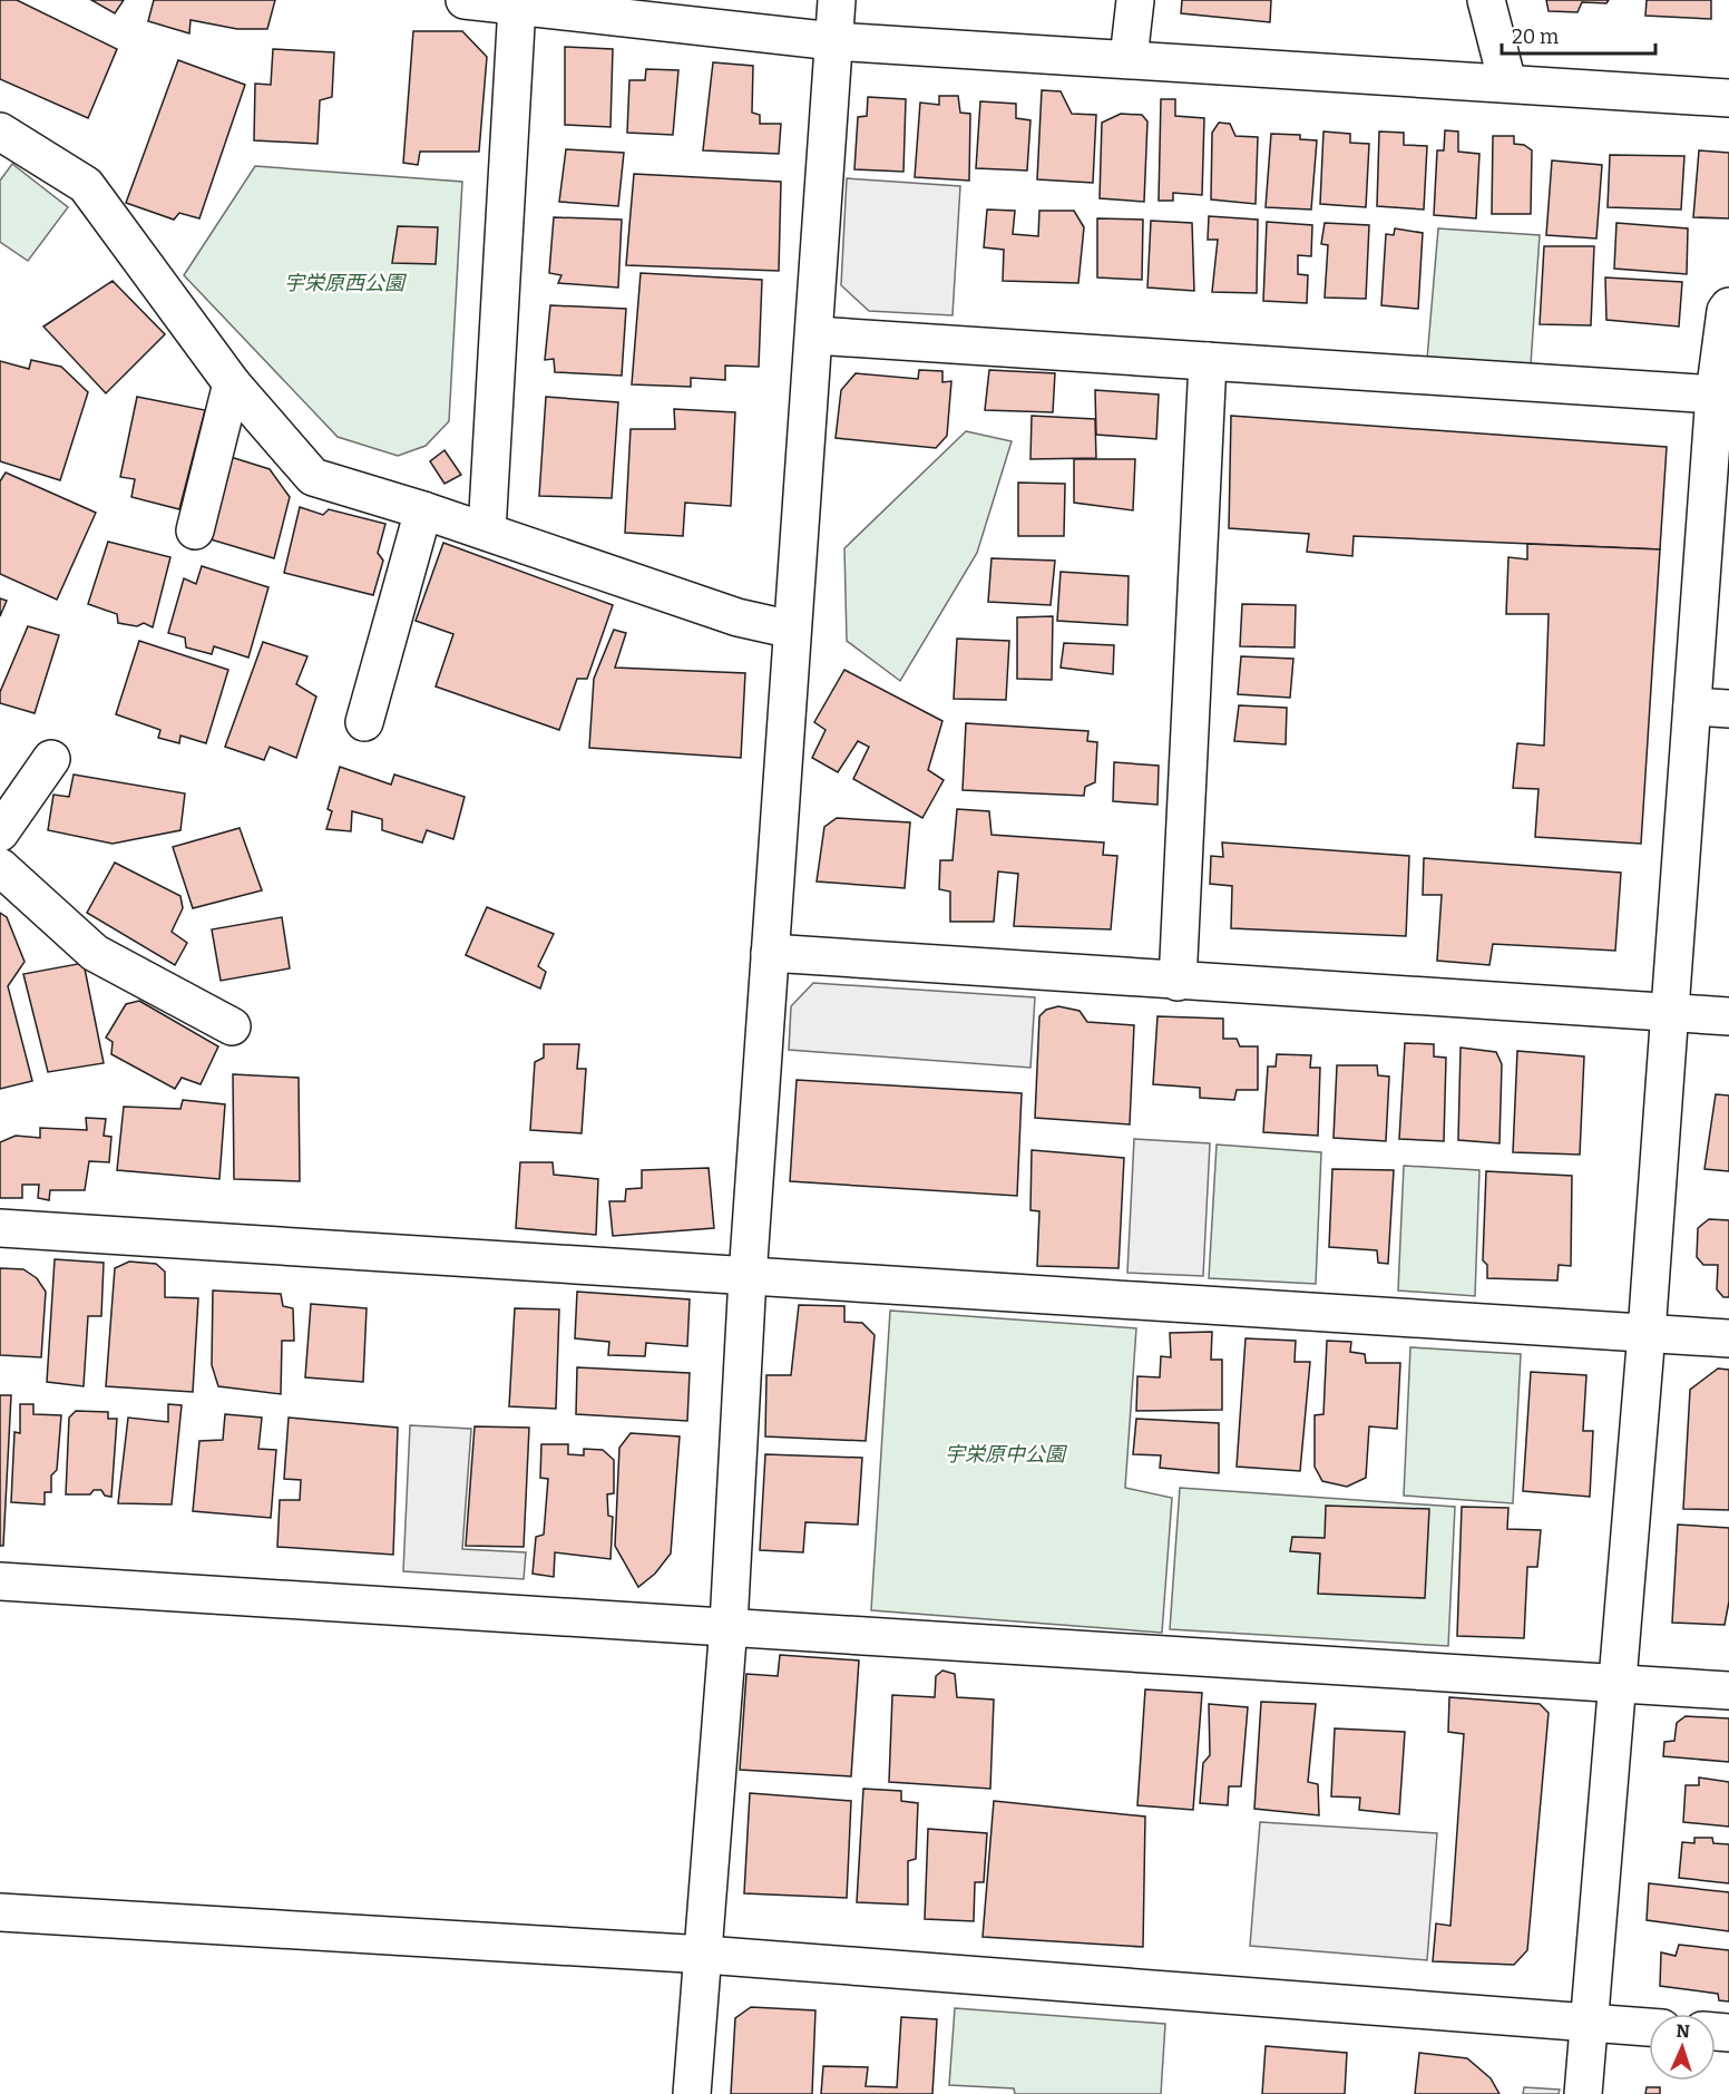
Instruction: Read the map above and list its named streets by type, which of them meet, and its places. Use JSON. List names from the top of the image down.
{
  "parks": ["宇栄原西公園", "宇栄原中公園"],
  "scale_bar": "20 m",
  "north": "top"
}
